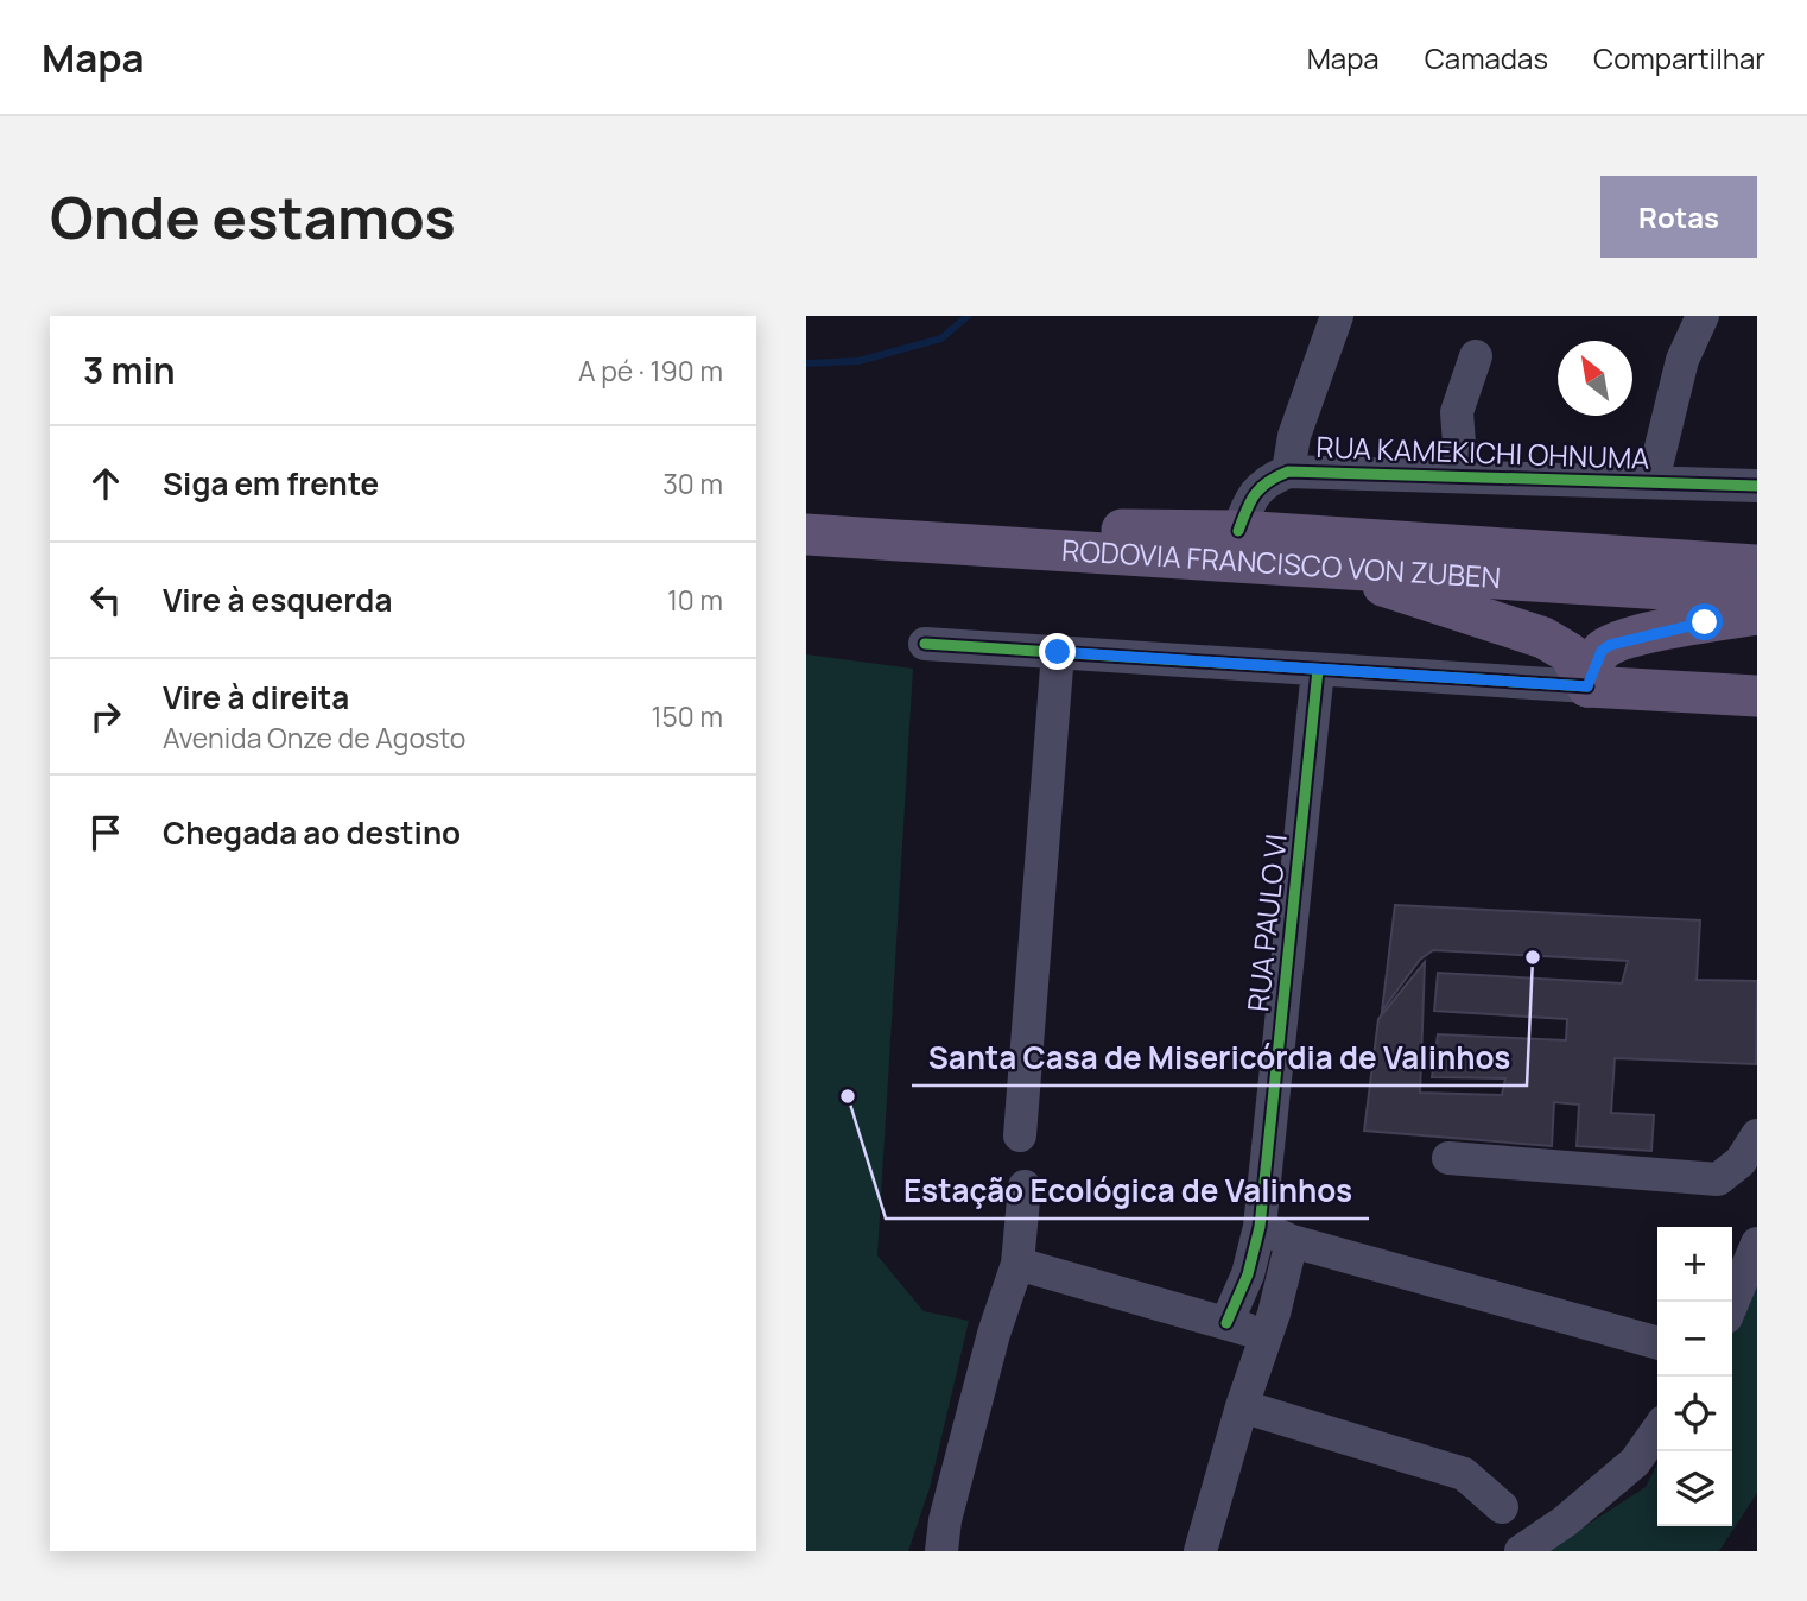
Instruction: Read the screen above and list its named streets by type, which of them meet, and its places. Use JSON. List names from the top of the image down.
{
  "streets": {
    "main road": ["RODOVIA FRANCISCO VON ZUBEN"],
    "street": ["RUA KAMEKICHI OHNUMA", "RUA PAULO VI"]
  },
  "crossings": [
    ["RUA KAMEKICHI OHNUMA", "RODOVIA FRANCISCO VON ZUBEN"]
  ],
  "places": ["Santa Casa de Misericórdia de Valinhos", "Estação Ecológica de Valinhos"],
  "north": "top left",
  "page": {
    "header": "Mapa",
    "nav": ["Mapa", "Camadas", "Compartilhar"],
    "buttons": "Rotas",
    "title": "Onde estamos",
    "heading": ["3 min", "A pé · 190 m"],
    "list": [
      ["Siga em frente", "30 m"],
      ["Vire à esquerda", "10 m"],
      ["Vire à direita", "Avenida Onze de Agosto", "150 m"],
      "Chegada ao destino"
    ],
    "map_buttons": ["+", "−"]
  }
}
